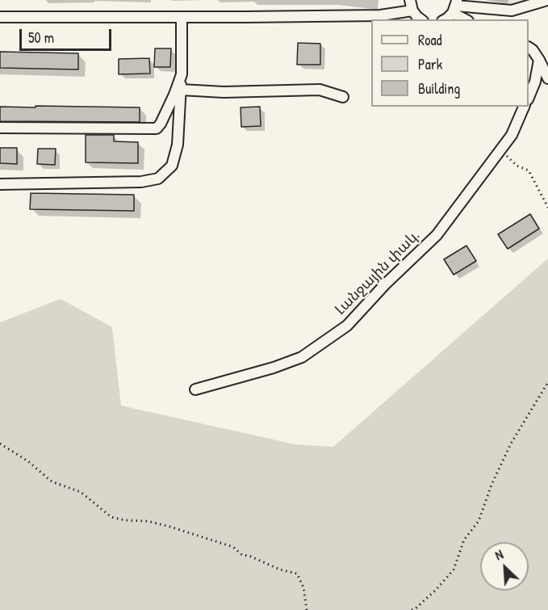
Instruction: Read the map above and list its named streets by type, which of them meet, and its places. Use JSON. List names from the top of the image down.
{
  "streets": {
    "street": ["Լանջային փակ."]
  },
  "legend": ["Road", "Park", "Building"],
  "scale_bar": "50 m",
  "north": "top left"
}
